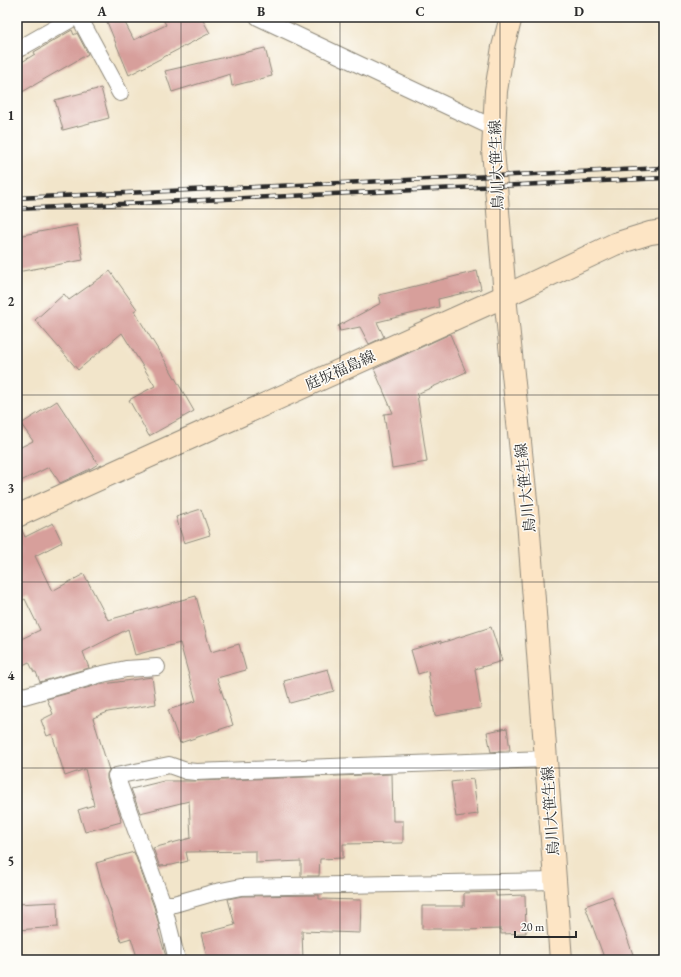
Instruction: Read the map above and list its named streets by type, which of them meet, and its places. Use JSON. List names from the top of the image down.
{
  "streets": {
    "street": ["鳥川大笹生線", "庭坂福島線"]
  },
  "crossings": [
    ["鳥川大笹生線", "庭坂福島線"]
  ],
  "scale_bar": "20 m",
  "grid": {
    "columns": [
      "A",
      "B",
      "C",
      "D"
    ],
    "rows": [
      "1",
      "2",
      "3",
      "4",
      "5"
    ]
  }
}
